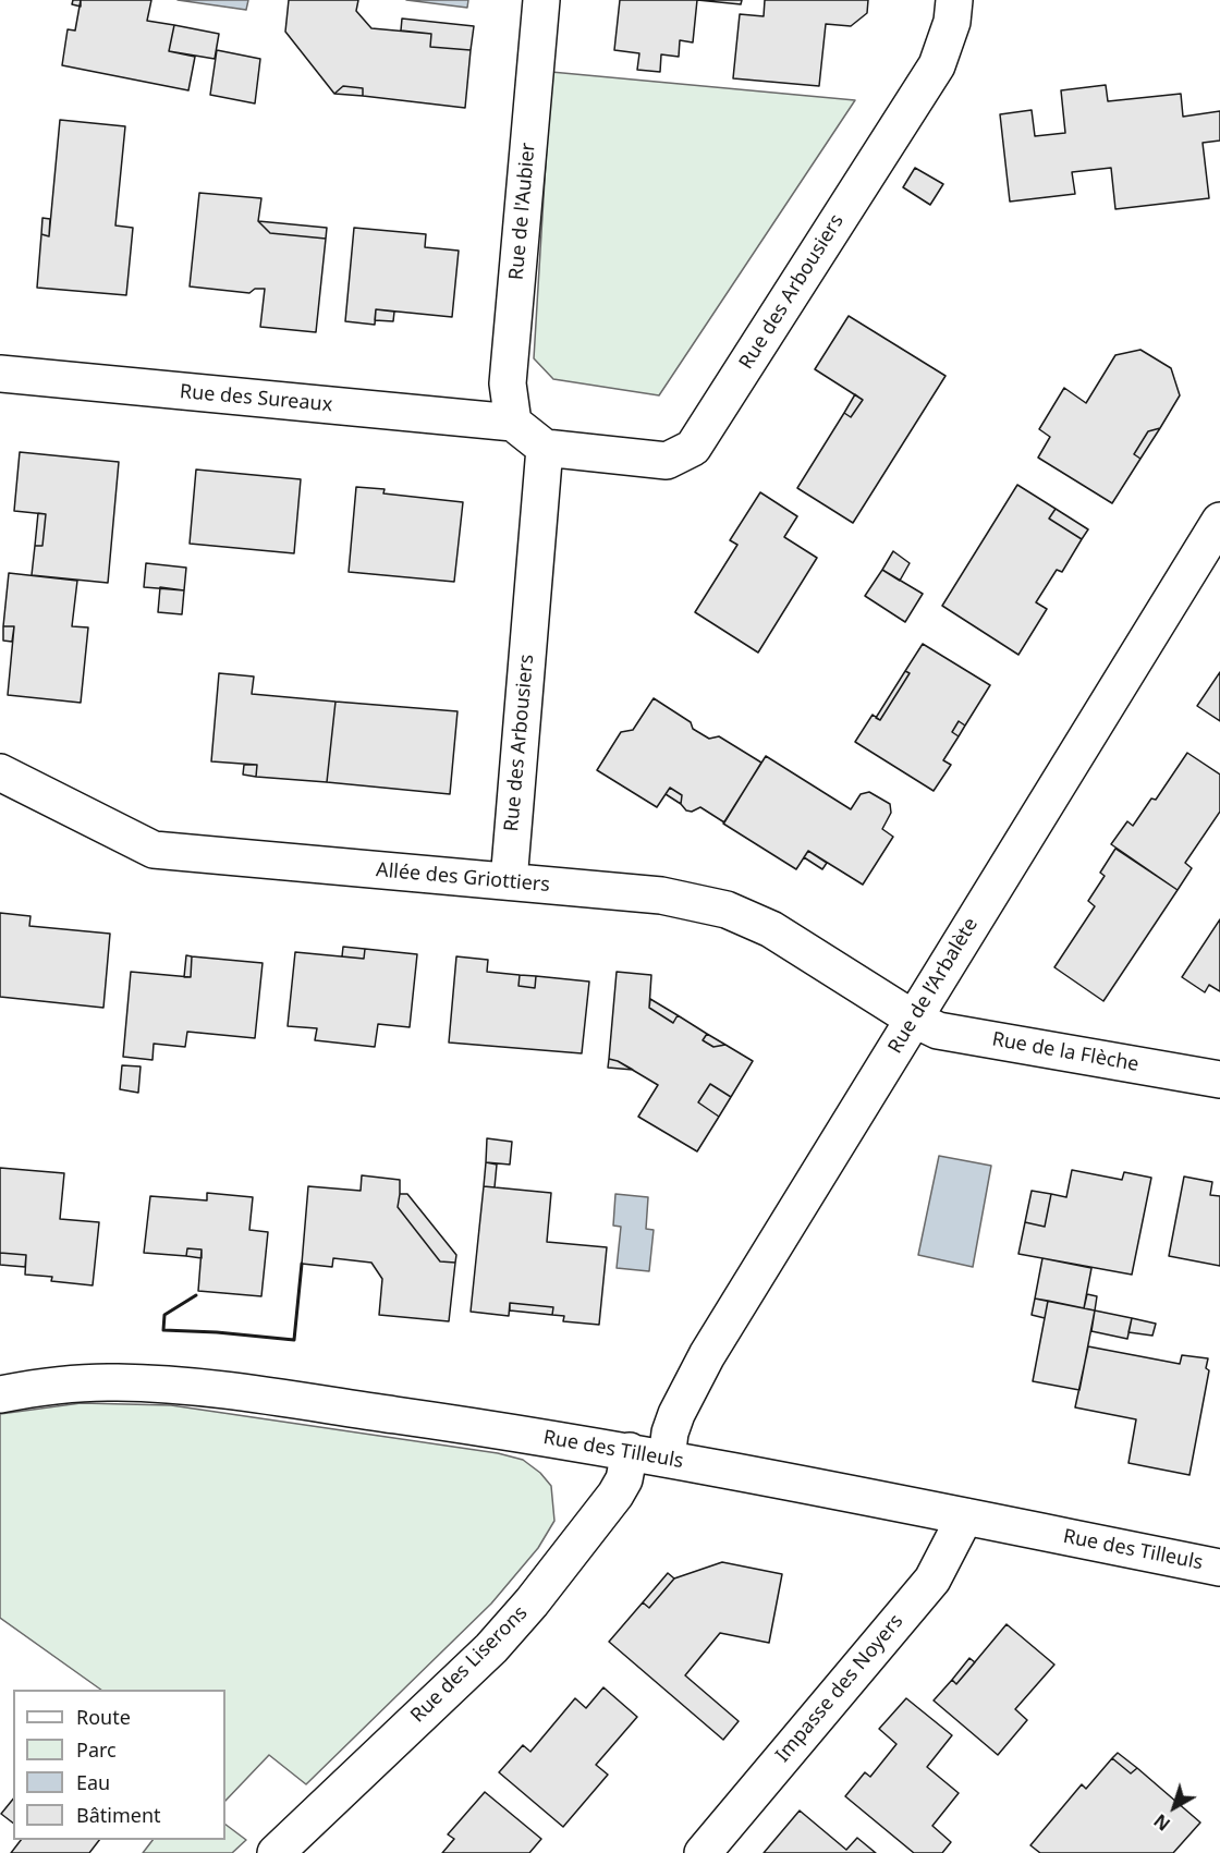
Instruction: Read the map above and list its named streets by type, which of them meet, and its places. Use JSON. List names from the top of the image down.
{
  "streets": {
    "street": [
      "Rue de l'Aubier",
      "Rue des Arbousiers",
      "Rue des Sureaux",
      "Allée des Griottiers",
      "Rue de l’Arbalète",
      "Rue de la Flèche",
      "Rue des Tilleuls",
      "Rue des Liserons",
      "Impasse des Noyers"
    ]
  },
  "crossings": [
    ["Rue de l'Aubier", "Rue des Sureaux"],
    ["Rue des Arbousiers", "Allée des Griottiers"],
    ["Allée des Griottiers", "Rue de l’Arbalète"],
    ["Allée des Griottiers", "Rue de la Flèche"],
    ["Rue de l’Arbalète", "Rue de la Flèche"],
    ["Rue de l’Arbalète", "Rue des Tilleuls"],
    ["Rue des Tilleuls", "Rue des Liserons"],
    ["Rue des Tilleuls", "Impasse des Noyers"]
  ],
  "legend": [
    "Route",
    "Parc",
    "Eau",
    "Bâtiment"
  ],
  "north": "bottom left"
}
